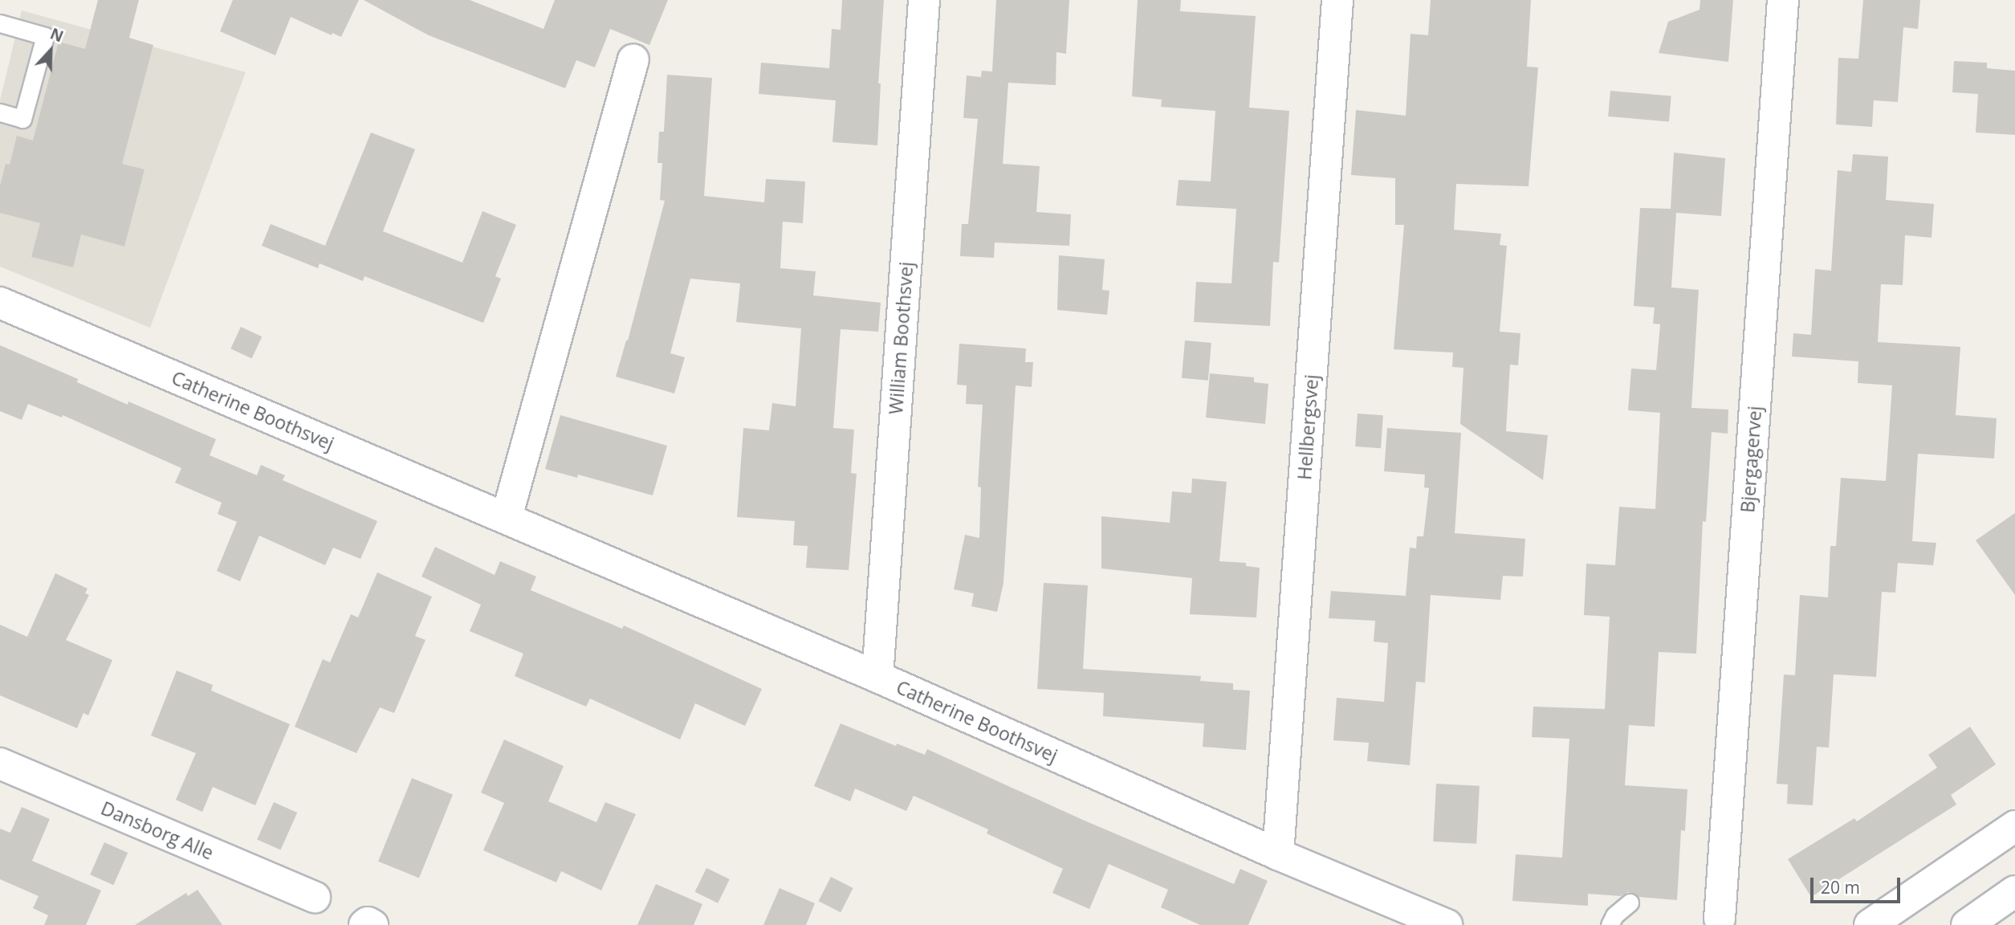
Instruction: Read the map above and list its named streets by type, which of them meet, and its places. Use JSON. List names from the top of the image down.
{
  "streets": {
    "street": [
      "William Boothsvej",
      "Catherine Boothsvej",
      "Hellbergsvej",
      "Bjergagervej",
      "Dansborg Alle"
    ]
  },
  "crossings": [
    ["William Boothsvej", "Catherine Boothsvej"],
    ["Catherine Boothsvej", "Hellbergsvej"]
  ],
  "scale_bar": "20 m",
  "north": "top"
}
